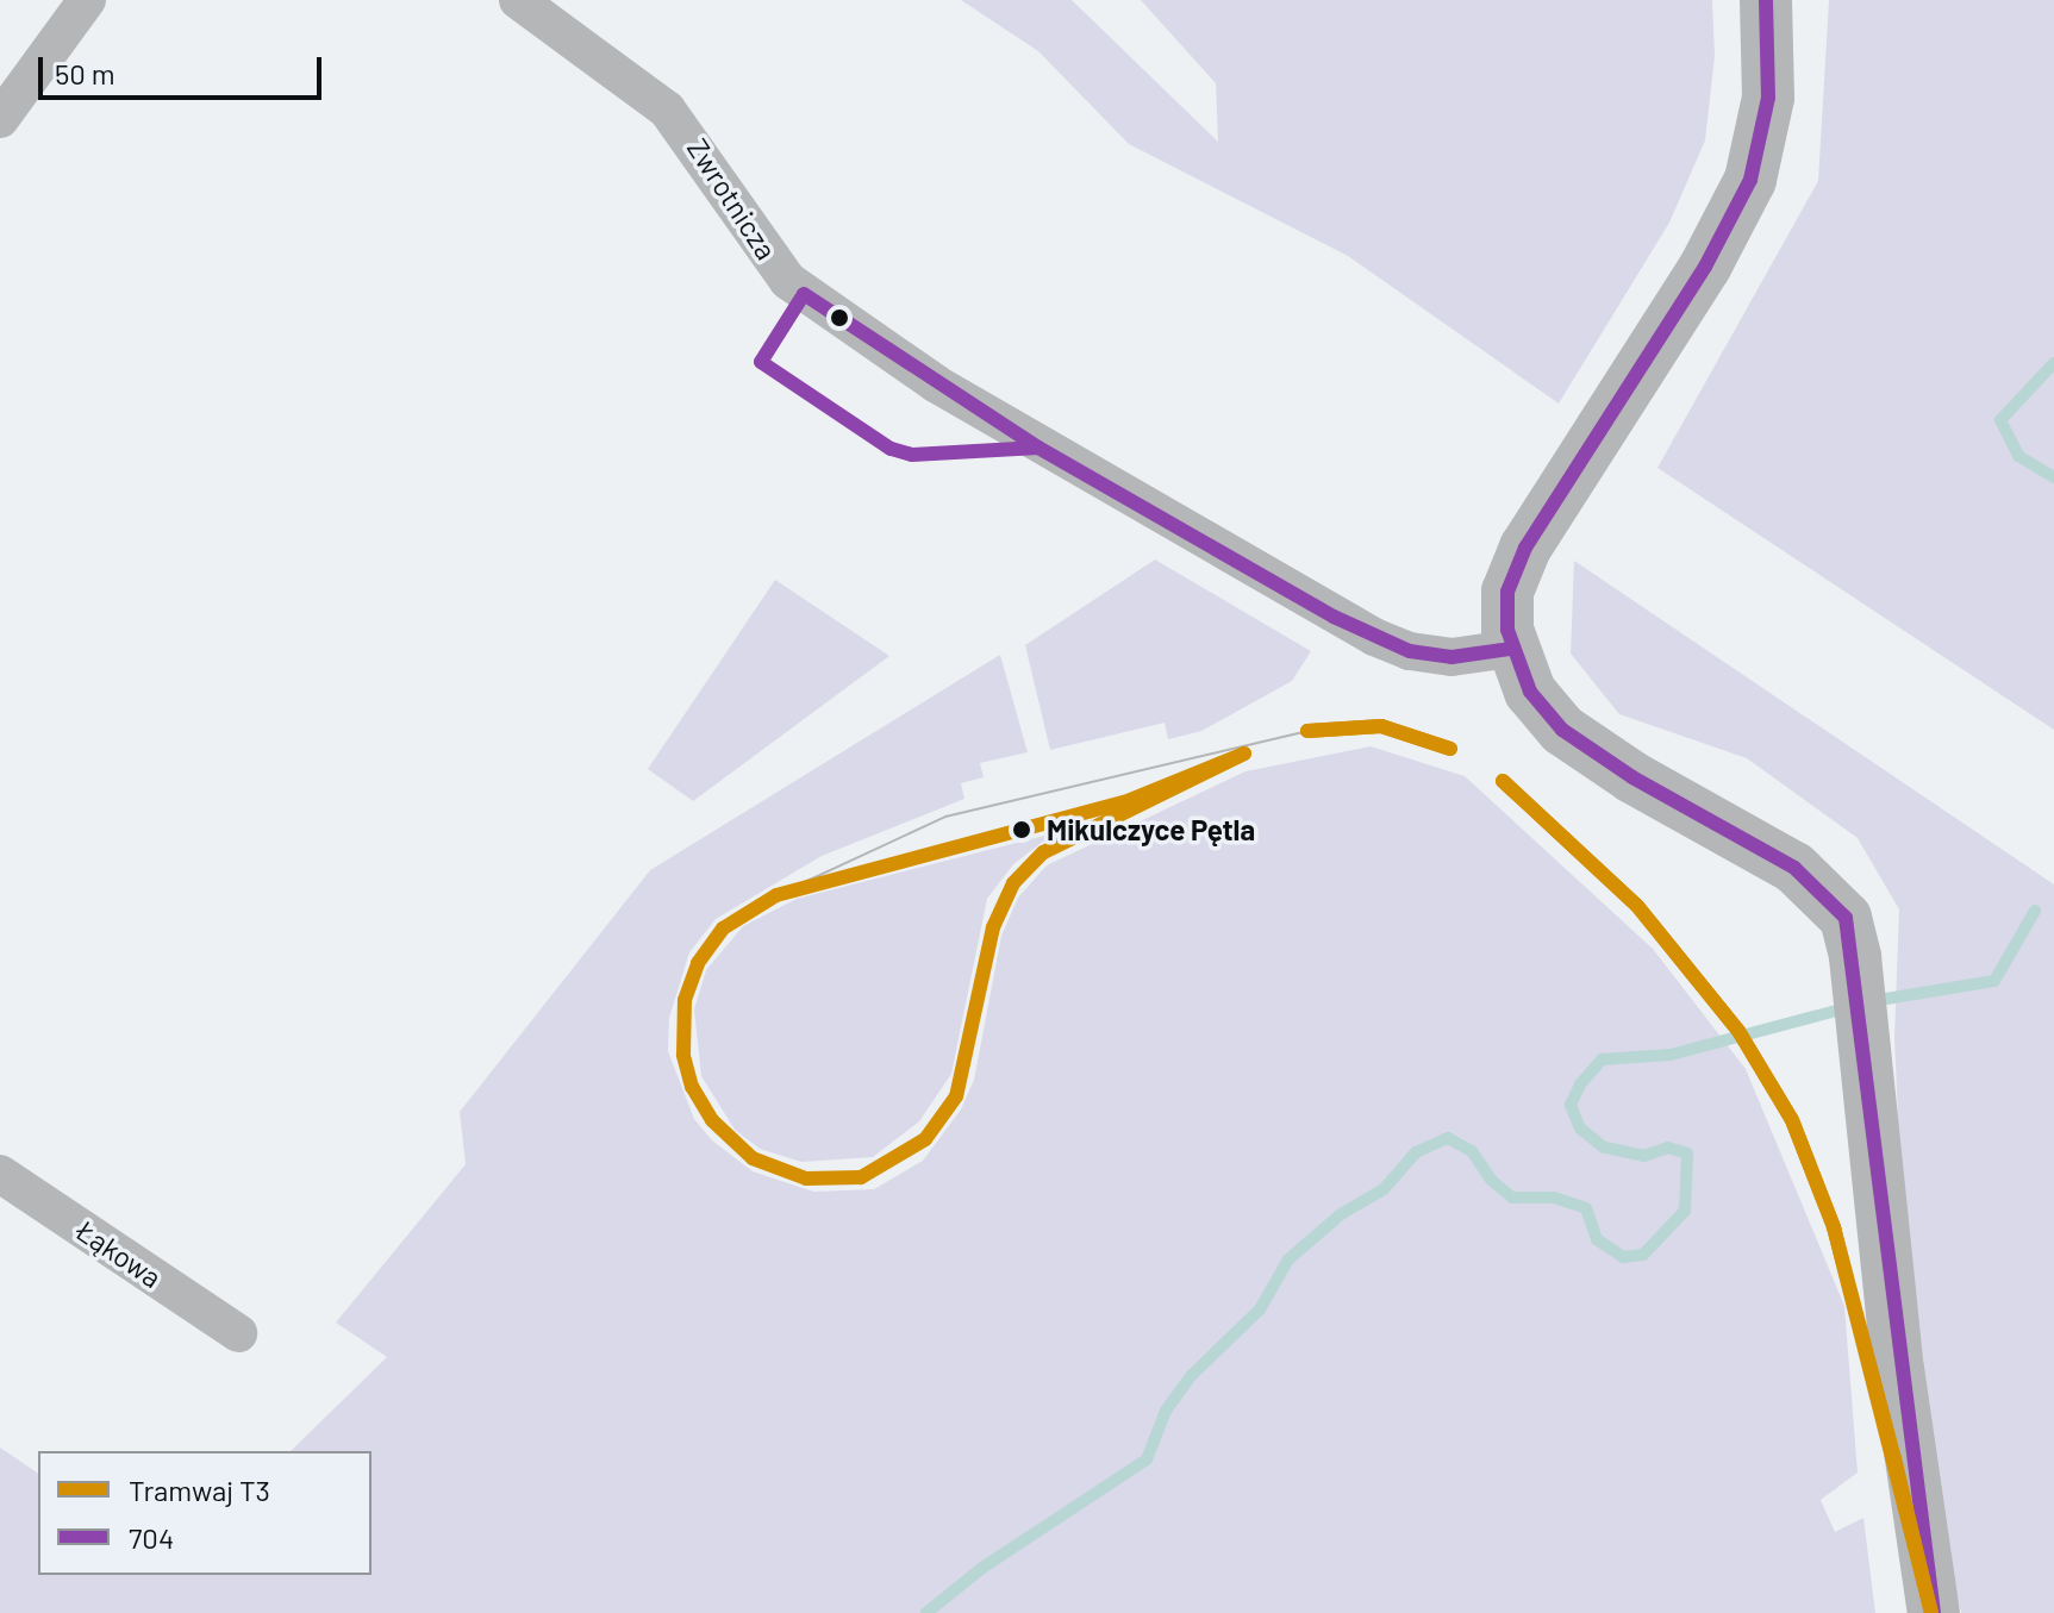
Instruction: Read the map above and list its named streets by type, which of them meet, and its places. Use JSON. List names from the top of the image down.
{
  "streets": {
    "street": ["Zwrotnicza", "Łąkowa"]
  },
  "places": ["Mikulczyce Pętla"],
  "lines": ["transit line 704", "tram line T3"],
  "legend": ["Tramwaj T3", "704"],
  "scale_bar": "50 m"
}
